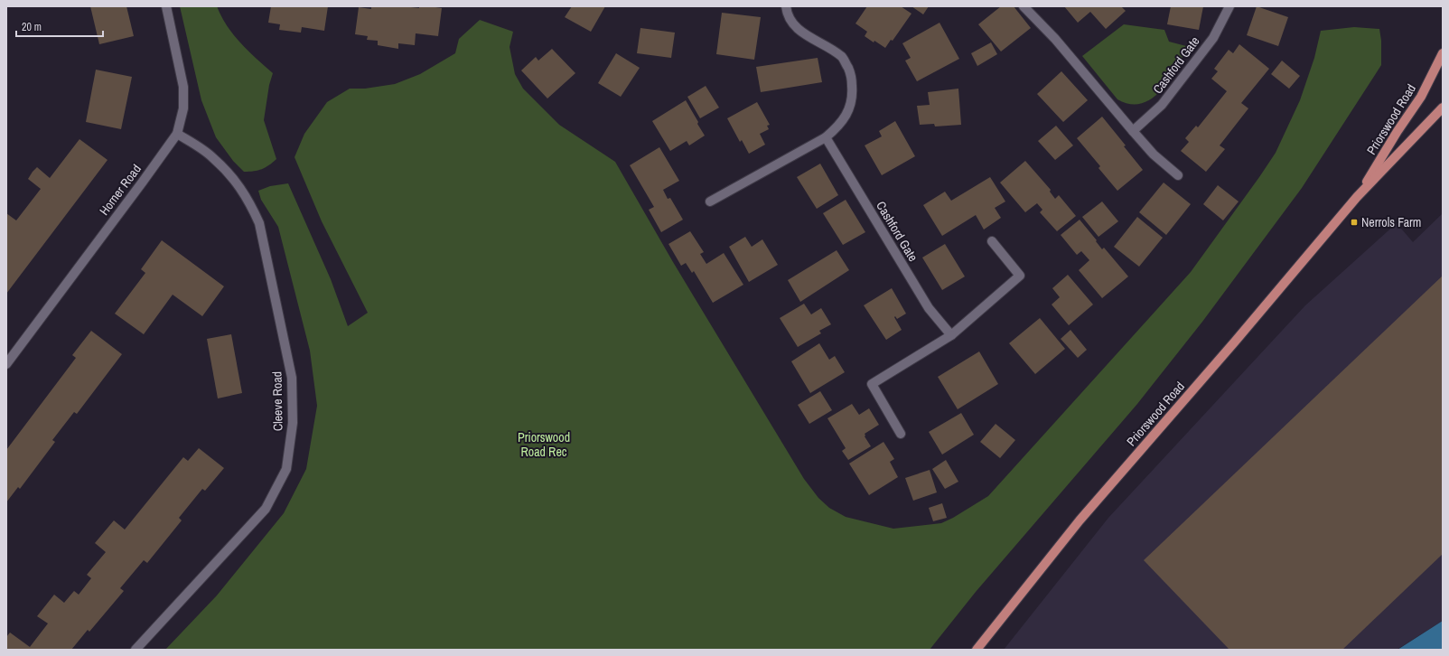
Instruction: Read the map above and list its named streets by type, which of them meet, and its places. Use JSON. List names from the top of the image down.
{
  "streets": {
    "main road": ["Priorswood Road"],
    "street": ["Cashford Gate", "Horner Road", "Cleeve Road"]
  },
  "crossings": [
    ["Horner Road", "Cleeve Road"]
  ],
  "parks": ["Priorswood Road Rec"],
  "places": {
    "transit": ["Nerrols Farm"]
  },
  "scale_bar": "20 m"
}
